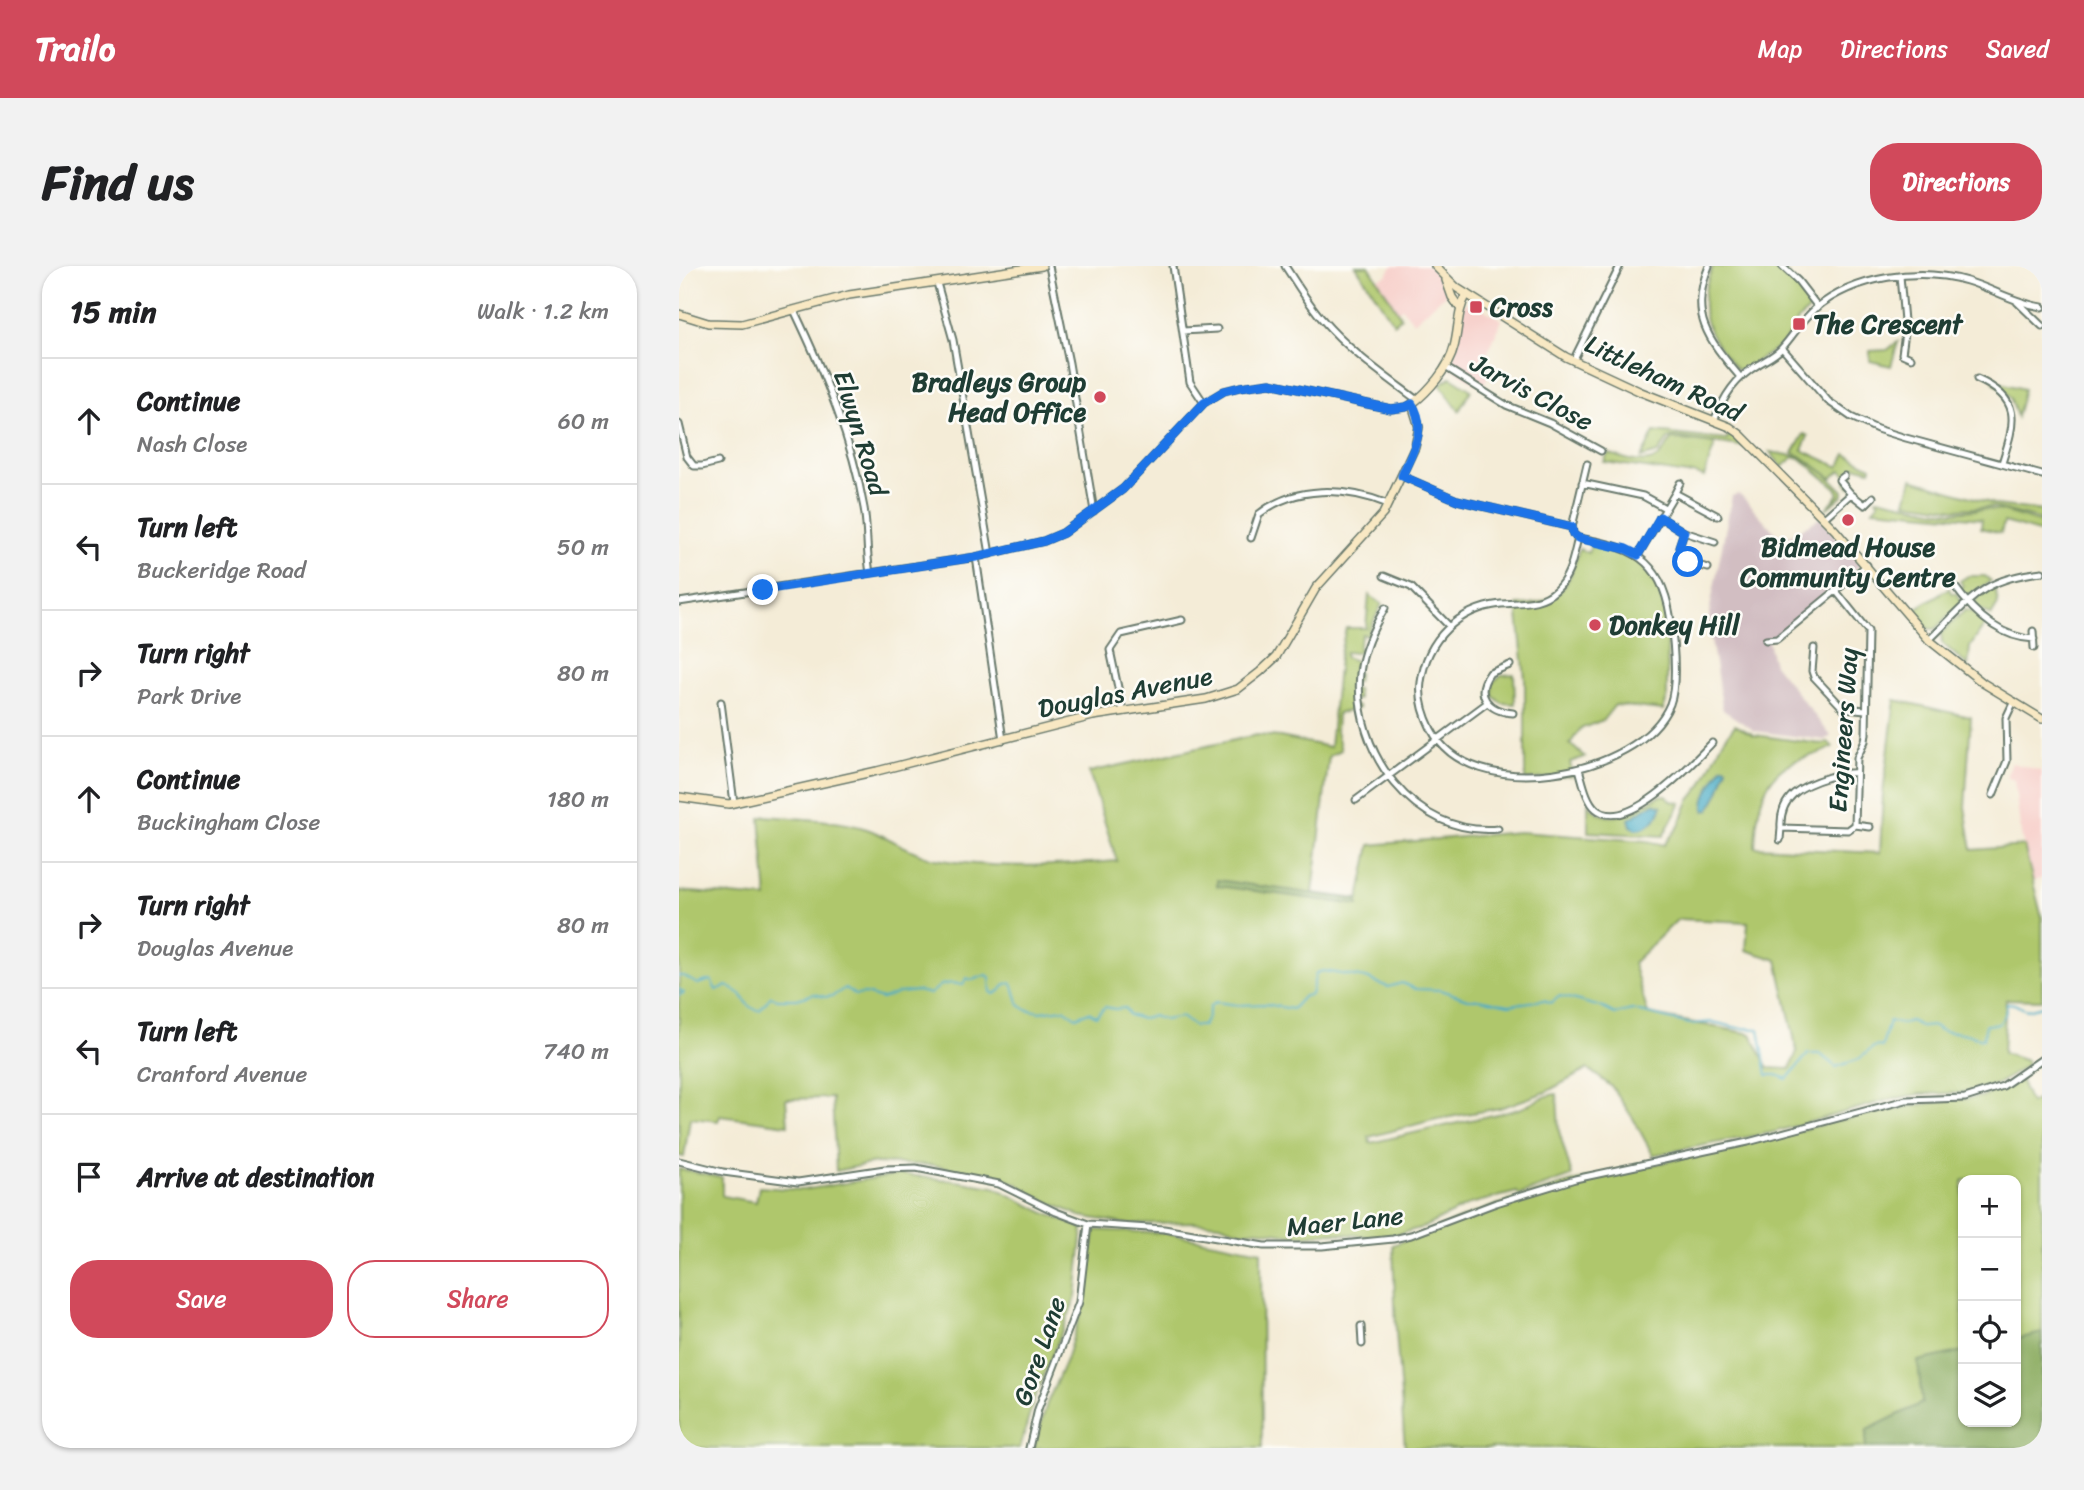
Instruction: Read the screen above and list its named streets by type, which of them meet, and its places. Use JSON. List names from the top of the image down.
{
  "streets": {
    "street": [
      "Littleham Road",
      "Jarvis Close",
      "Elwyn Road",
      "Douglas Avenue",
      "Engineers Way",
      "Maer Lane",
      "Gore Lane"
    ]
  },
  "crossings": [
    ["Maer Lane", "Gore Lane"]
  ],
  "places": {
    "transit": ["Cross", "The Crescent"],
    "other": ["Bradleys Group Head Office", "Bidmead House Community Centre", "Donkey Hill"]
  },
  "page": {
    "header": "Trailo",
    "nav": ["Map", "Directions", "Saved"],
    "title": "Find us",
    "buttons": [
      "Directions",
      ["Save", "Share"]
    ],
    "heading": ["15 min", "Walk · 1.2 km"],
    "list": [
      ["Continue", "Nash Close", "60 m"],
      ["Turn left", "Buckeridge Road", "50 m"],
      ["Turn right", "Park Drive", "80 m"],
      ["Continue", "Buckingham Close", "180 m"],
      ["Turn right", "Douglas Avenue", "80 m"],
      ["Turn left", "Cranford Avenue", "740 m"],
      "Arrive at destination"
    ],
    "map_buttons": ["+", "−"]
  }
}
